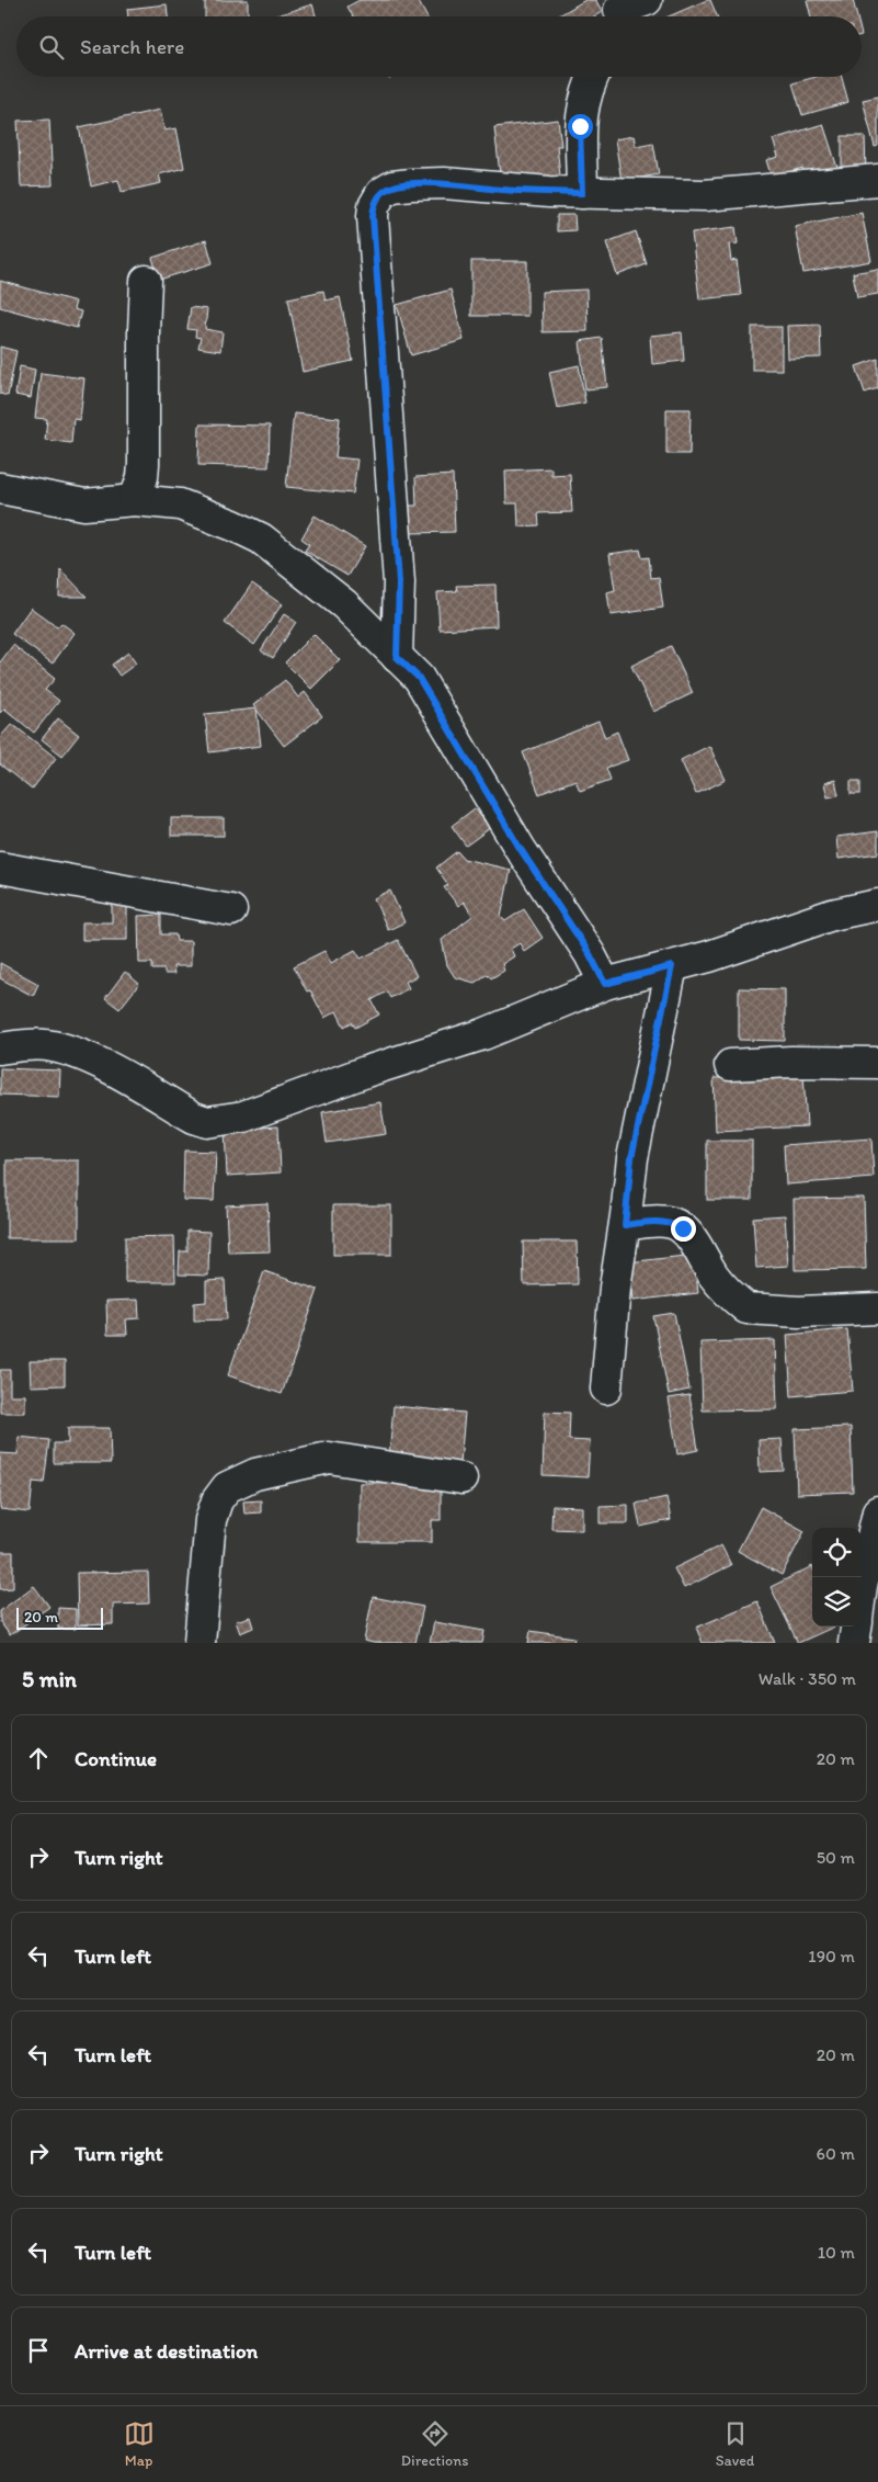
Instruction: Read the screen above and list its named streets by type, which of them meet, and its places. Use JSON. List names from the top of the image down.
{
  "scale_bar": "20 m",
  "page": {
    "search": "Search here",
    "scale": "20 m",
    "heading": ["5 min", "Walk · 350 m"],
    "list": [
      ["Continue", "20 m"],
      ["Turn right", "50 m"],
      ["Turn left", "190 m"],
      ["Turn left", "20 m"],
      ["Turn right", "60 m"],
      ["Turn left", "10 m"],
      "Arrive at destination"
    ],
    "nav": ["Map", "Directions", "Saved"]
  }
}
